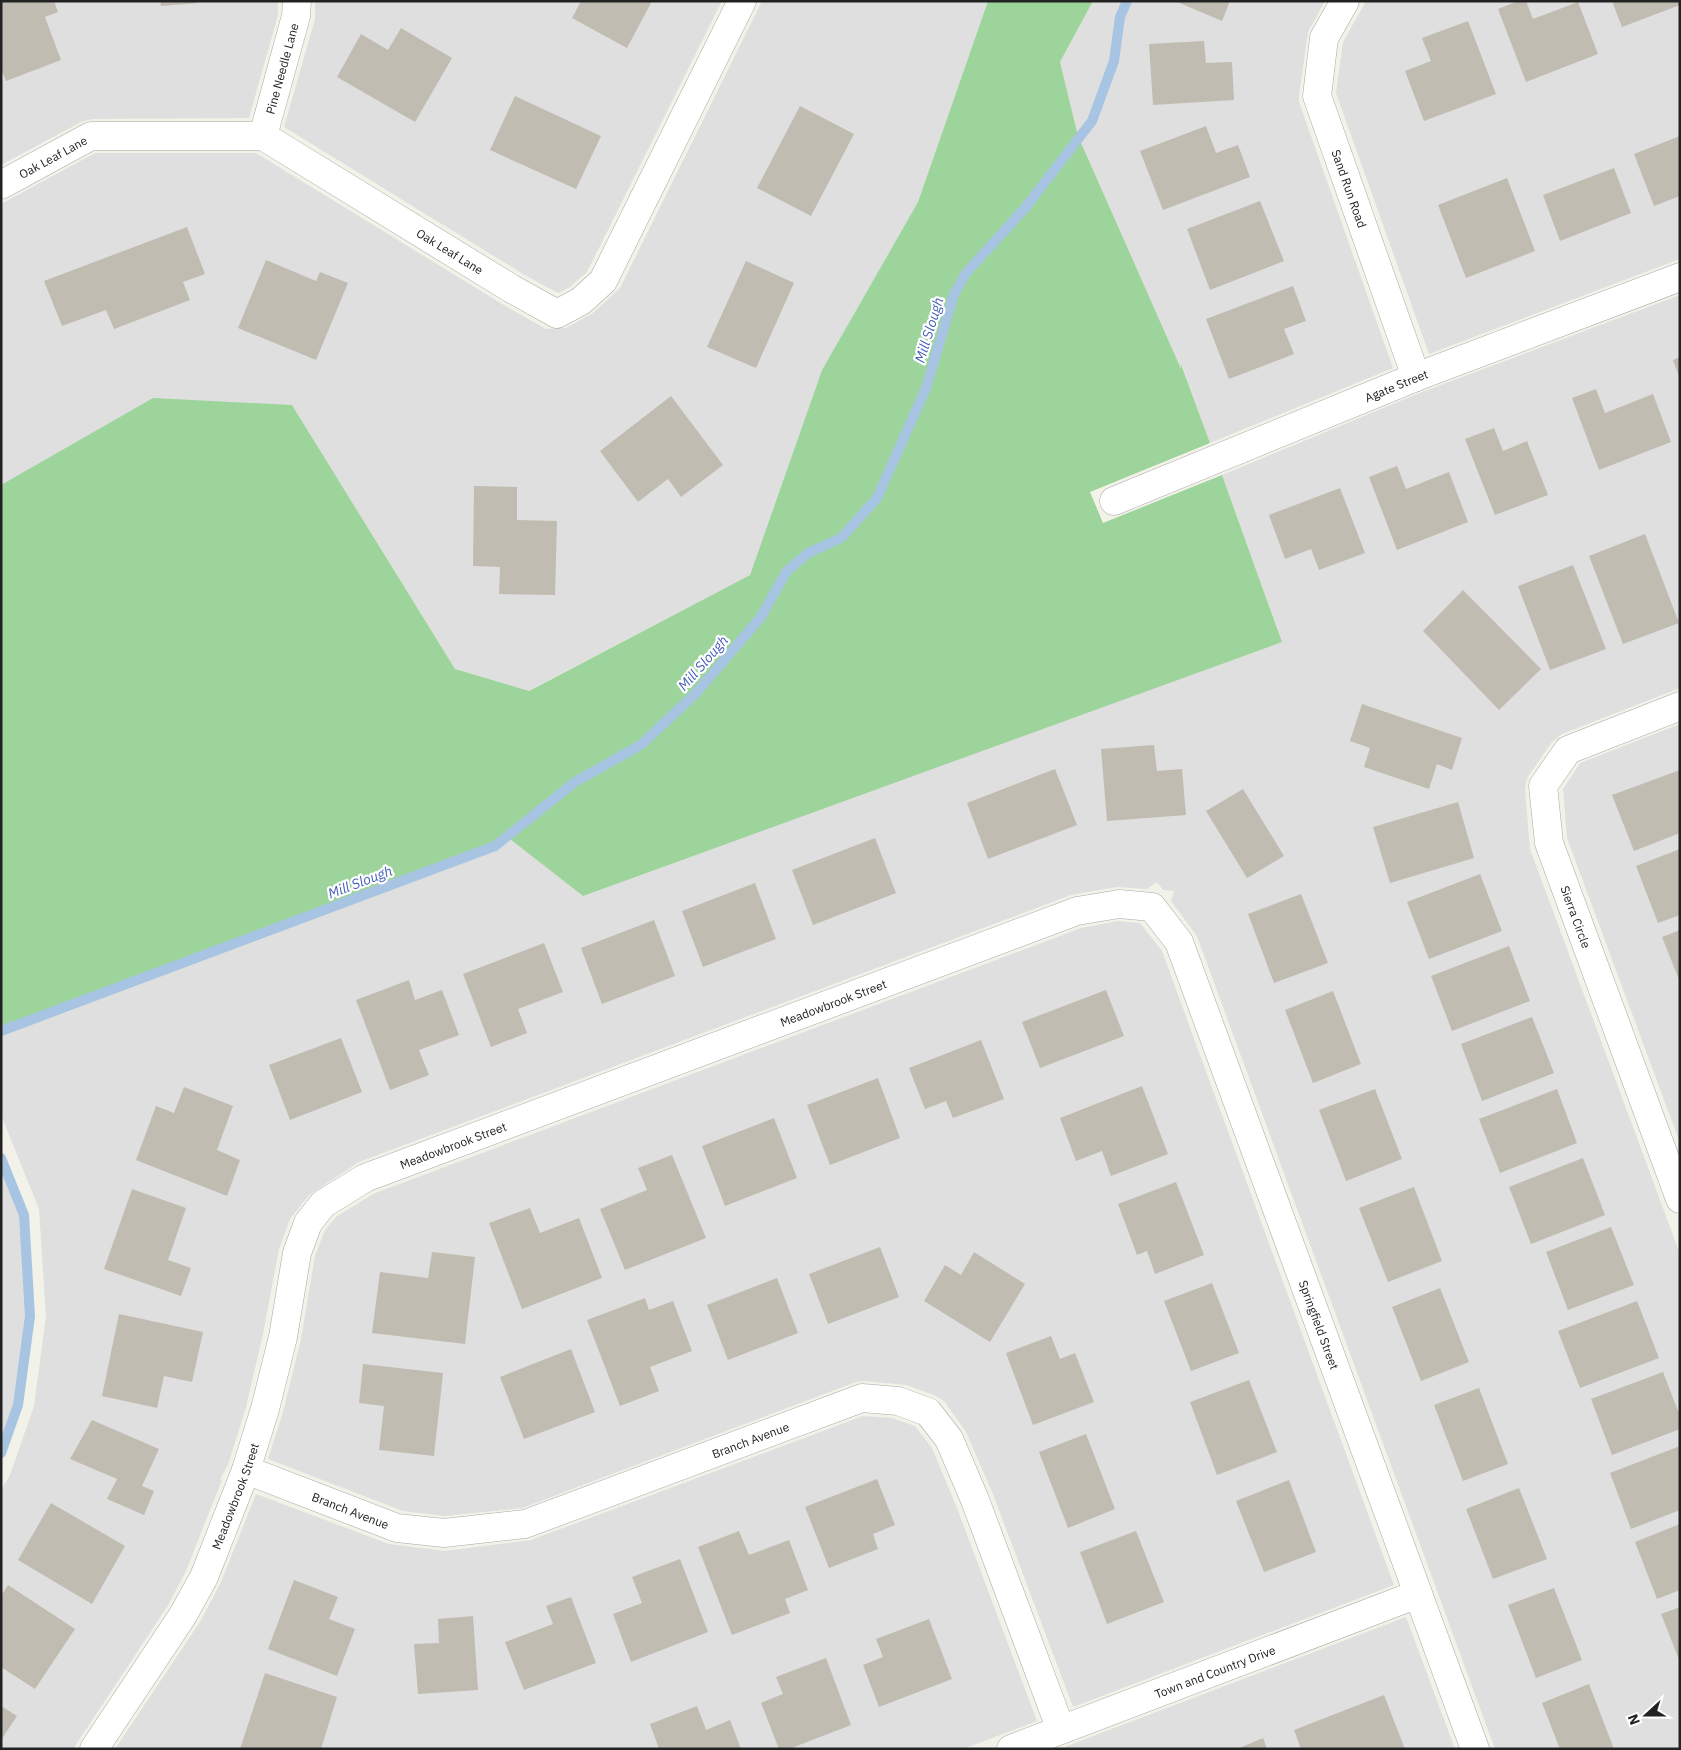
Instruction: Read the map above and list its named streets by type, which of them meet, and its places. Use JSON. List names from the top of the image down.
{
  "streets": {
    "street": [
      "Pine Needle Lane",
      "Oak Leaf Lane",
      "Sand Run Road",
      "Agate Street",
      "Sierra Circle",
      "Meadowbrook Street",
      "Springfield Street",
      "Branch Avenue",
      "Town and Country Drive"
    ]
  },
  "crossings": [
    ["Pine Needle Lane", "Oak Leaf Lane"],
    ["Sand Run Road", "Agate Street"],
    ["Meadowbrook Street", "Springfield Street"],
    ["Meadowbrook Street", "Branch Avenue"],
    ["Springfield Street", "Town and Country Drive"],
    ["Branch Avenue", "Town and Country Drive"]
  ],
  "water": ["Mill Slough"],
  "north": "left"
}
